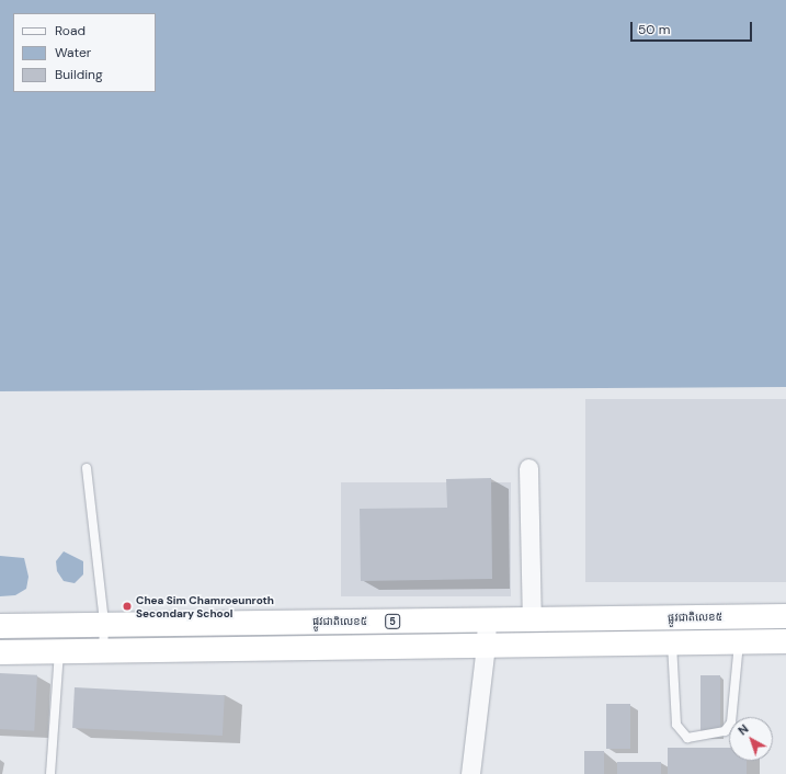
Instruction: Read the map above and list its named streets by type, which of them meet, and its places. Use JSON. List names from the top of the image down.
{
  "streets": {
    "highway": ["ផ្លូវជាតិលេខ៥", "5"]
  },
  "places": ["Chea Sim Chamroeunroth Secondary School"],
  "legend": ["Road", "Water", "Building"],
  "scale_bar": "50 m",
  "north": "top left"
}
